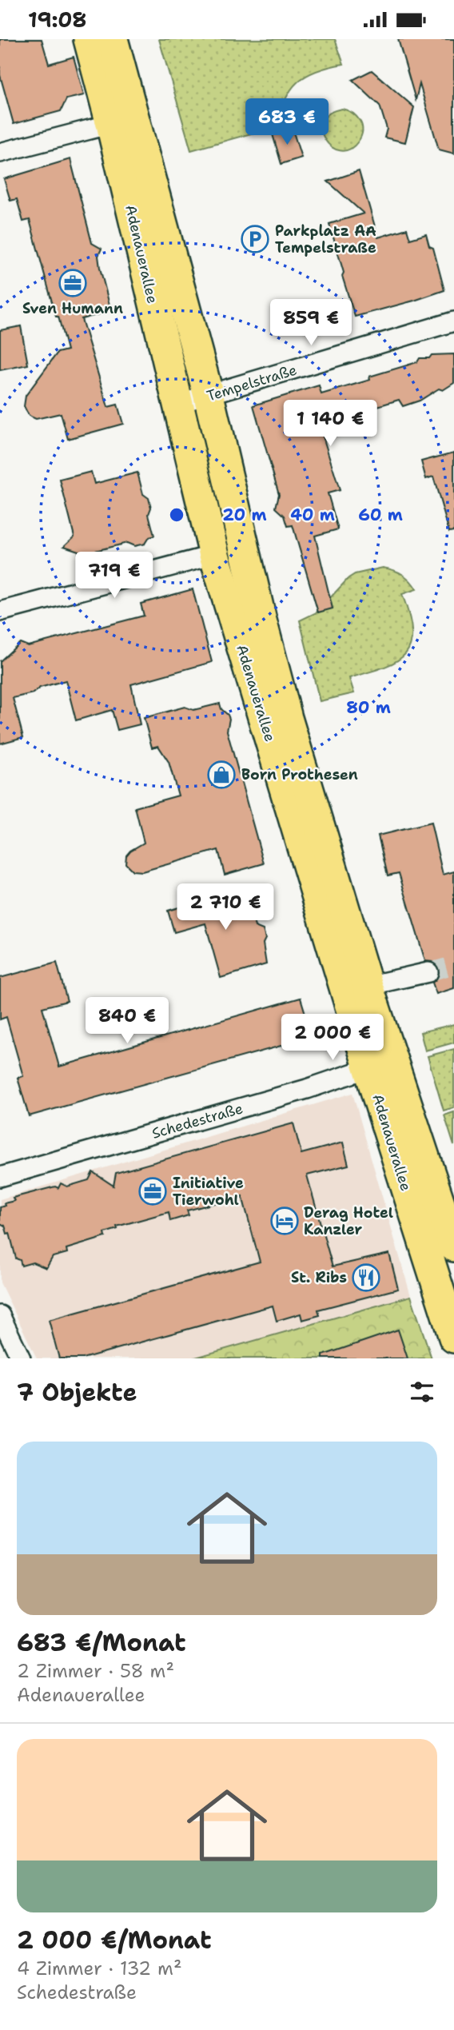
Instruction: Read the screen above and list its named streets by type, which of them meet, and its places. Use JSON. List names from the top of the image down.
{
  "streets": {
    "main road": ["Adenauerallee"],
    "street": ["Tempelstraße", "Schedestraße"]
  },
  "crossings": [
    ["Adenauerallee", "Tempelstraße"],
    ["Adenauerallee", "Schedestraße"]
  ],
  "places": {
    "parking": ["Parkplatz AA Tempelstraße"],
    "office": ["Sven Humann", "Initiative Tierwohl"],
    "shop": ["Born Prothesen"],
    "hotel": ["Derag Hotel Kanzler"],
    "restaurant": ["St. Ribs"]
  },
  "page": {
    "status": "19:08",
    "price": [
      "683 €",
      "859 €",
      "1 140 €",
      "719 €",
      "2 710 €",
      "840 €",
      "2 000 €"
    ],
    "heading": "7 Objekte",
    "list": [
      {
        "name": "683 €/Monat",
        "note": "2 Zimmer · 58 m² · Adenauerallee"
      },
      {
        "name": "2 000 €/Monat",
        "note": "4 Zimmer · 132 m² · Schedestraße"
      }
    ]
  },
  "rings": [
    "20 m",
    "40 m",
    "60 m",
    "80 m"
  ]
}
